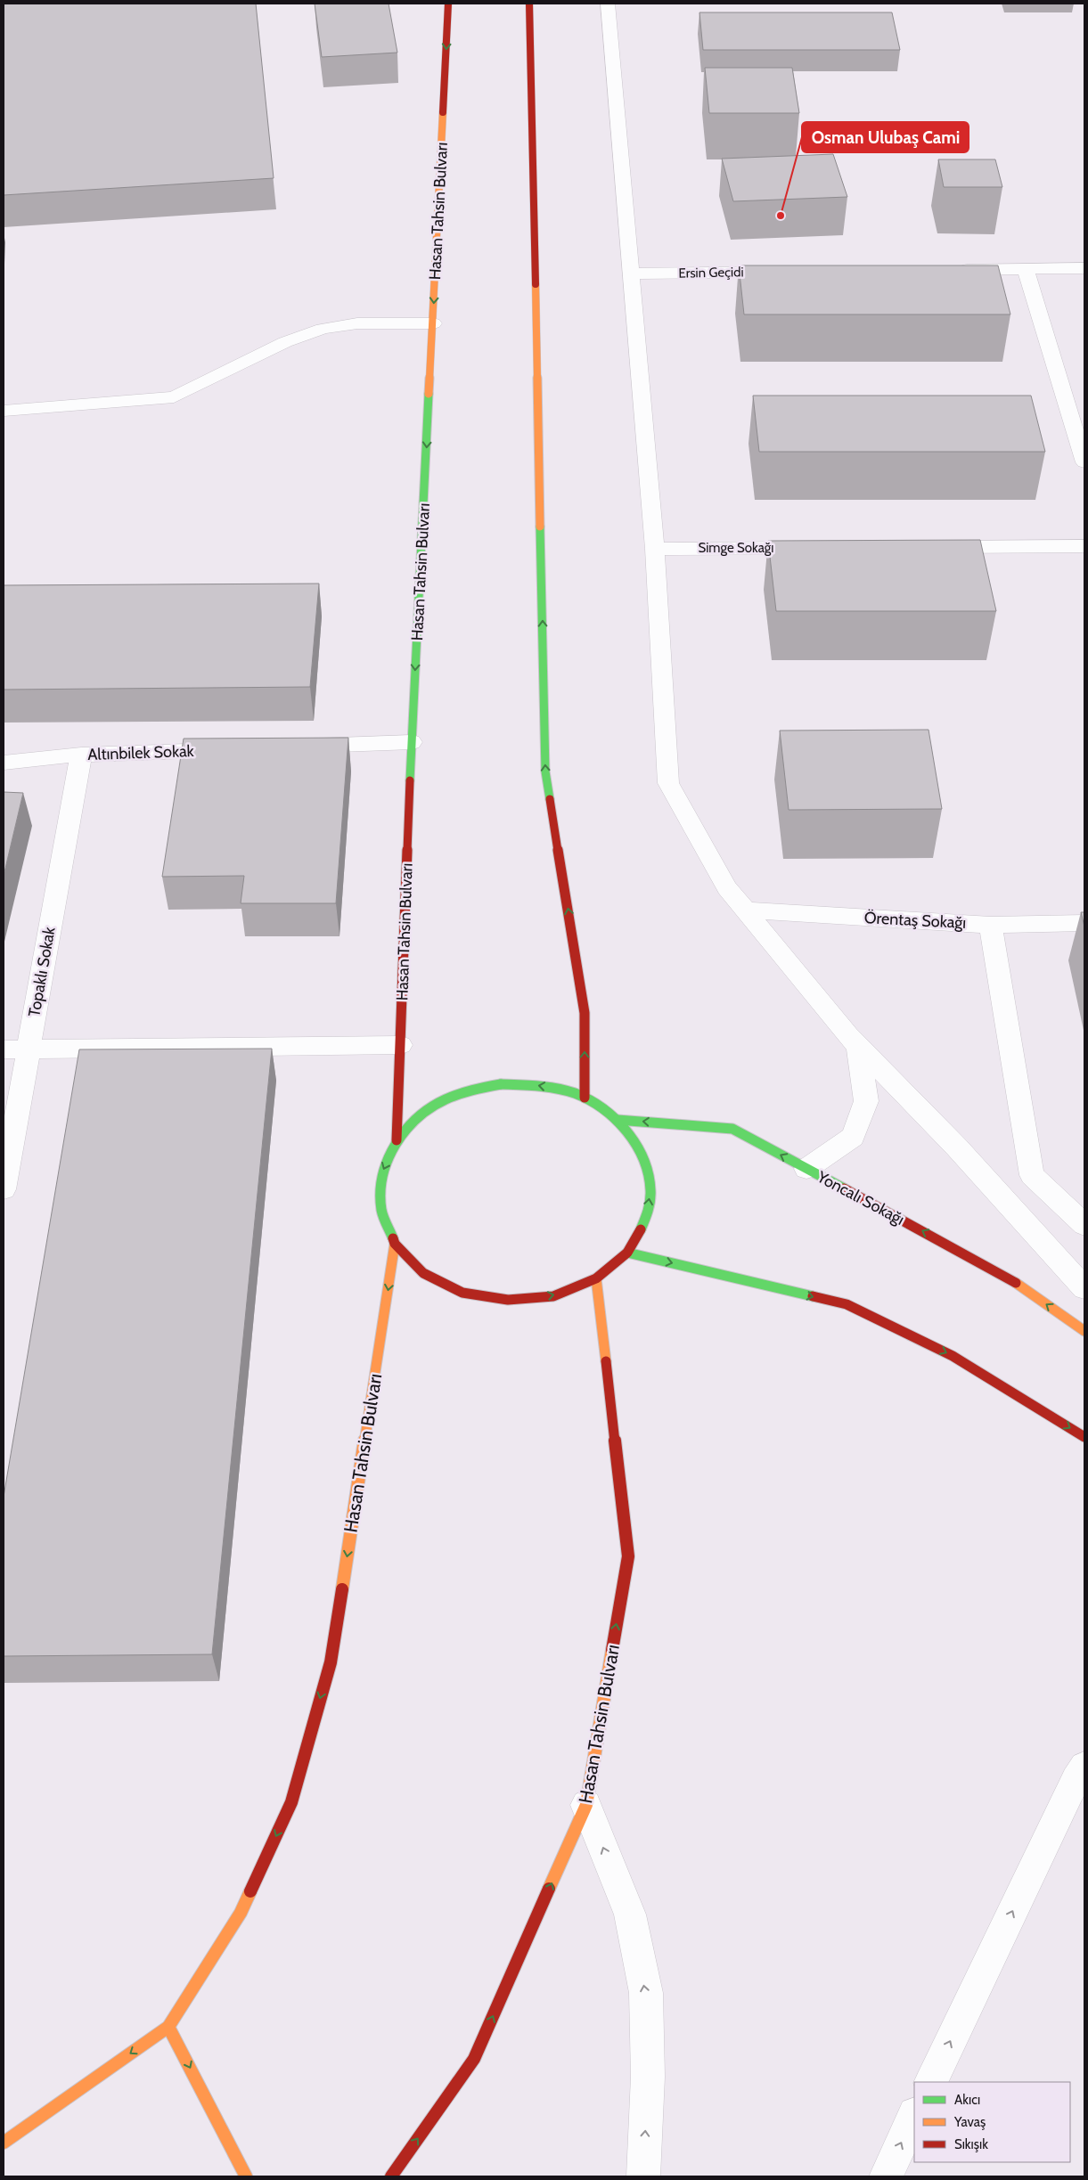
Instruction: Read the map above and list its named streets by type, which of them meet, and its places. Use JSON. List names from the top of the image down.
{
  "streets": {
    "main road": ["Hasan Tahsin Bulvarı", "Yoncalı Sokağı"],
    "street": [
      "Ersin Geçidi",
      "Simge Sokağı",
      "Altınbilek Sokak",
      "Örentaş Sokağı",
      "Topaklı Sokak"
    ]
  },
  "crossings": [
    ["Altınbilek Sokak", "Topaklı Sokak"]
  ],
  "one_way": ["Yoncalı Sokağı"],
  "places": ["Osman Ulubaş Cami"],
  "legend": ["Akıcı", "Yavaş", "Sıkışık"]
}
